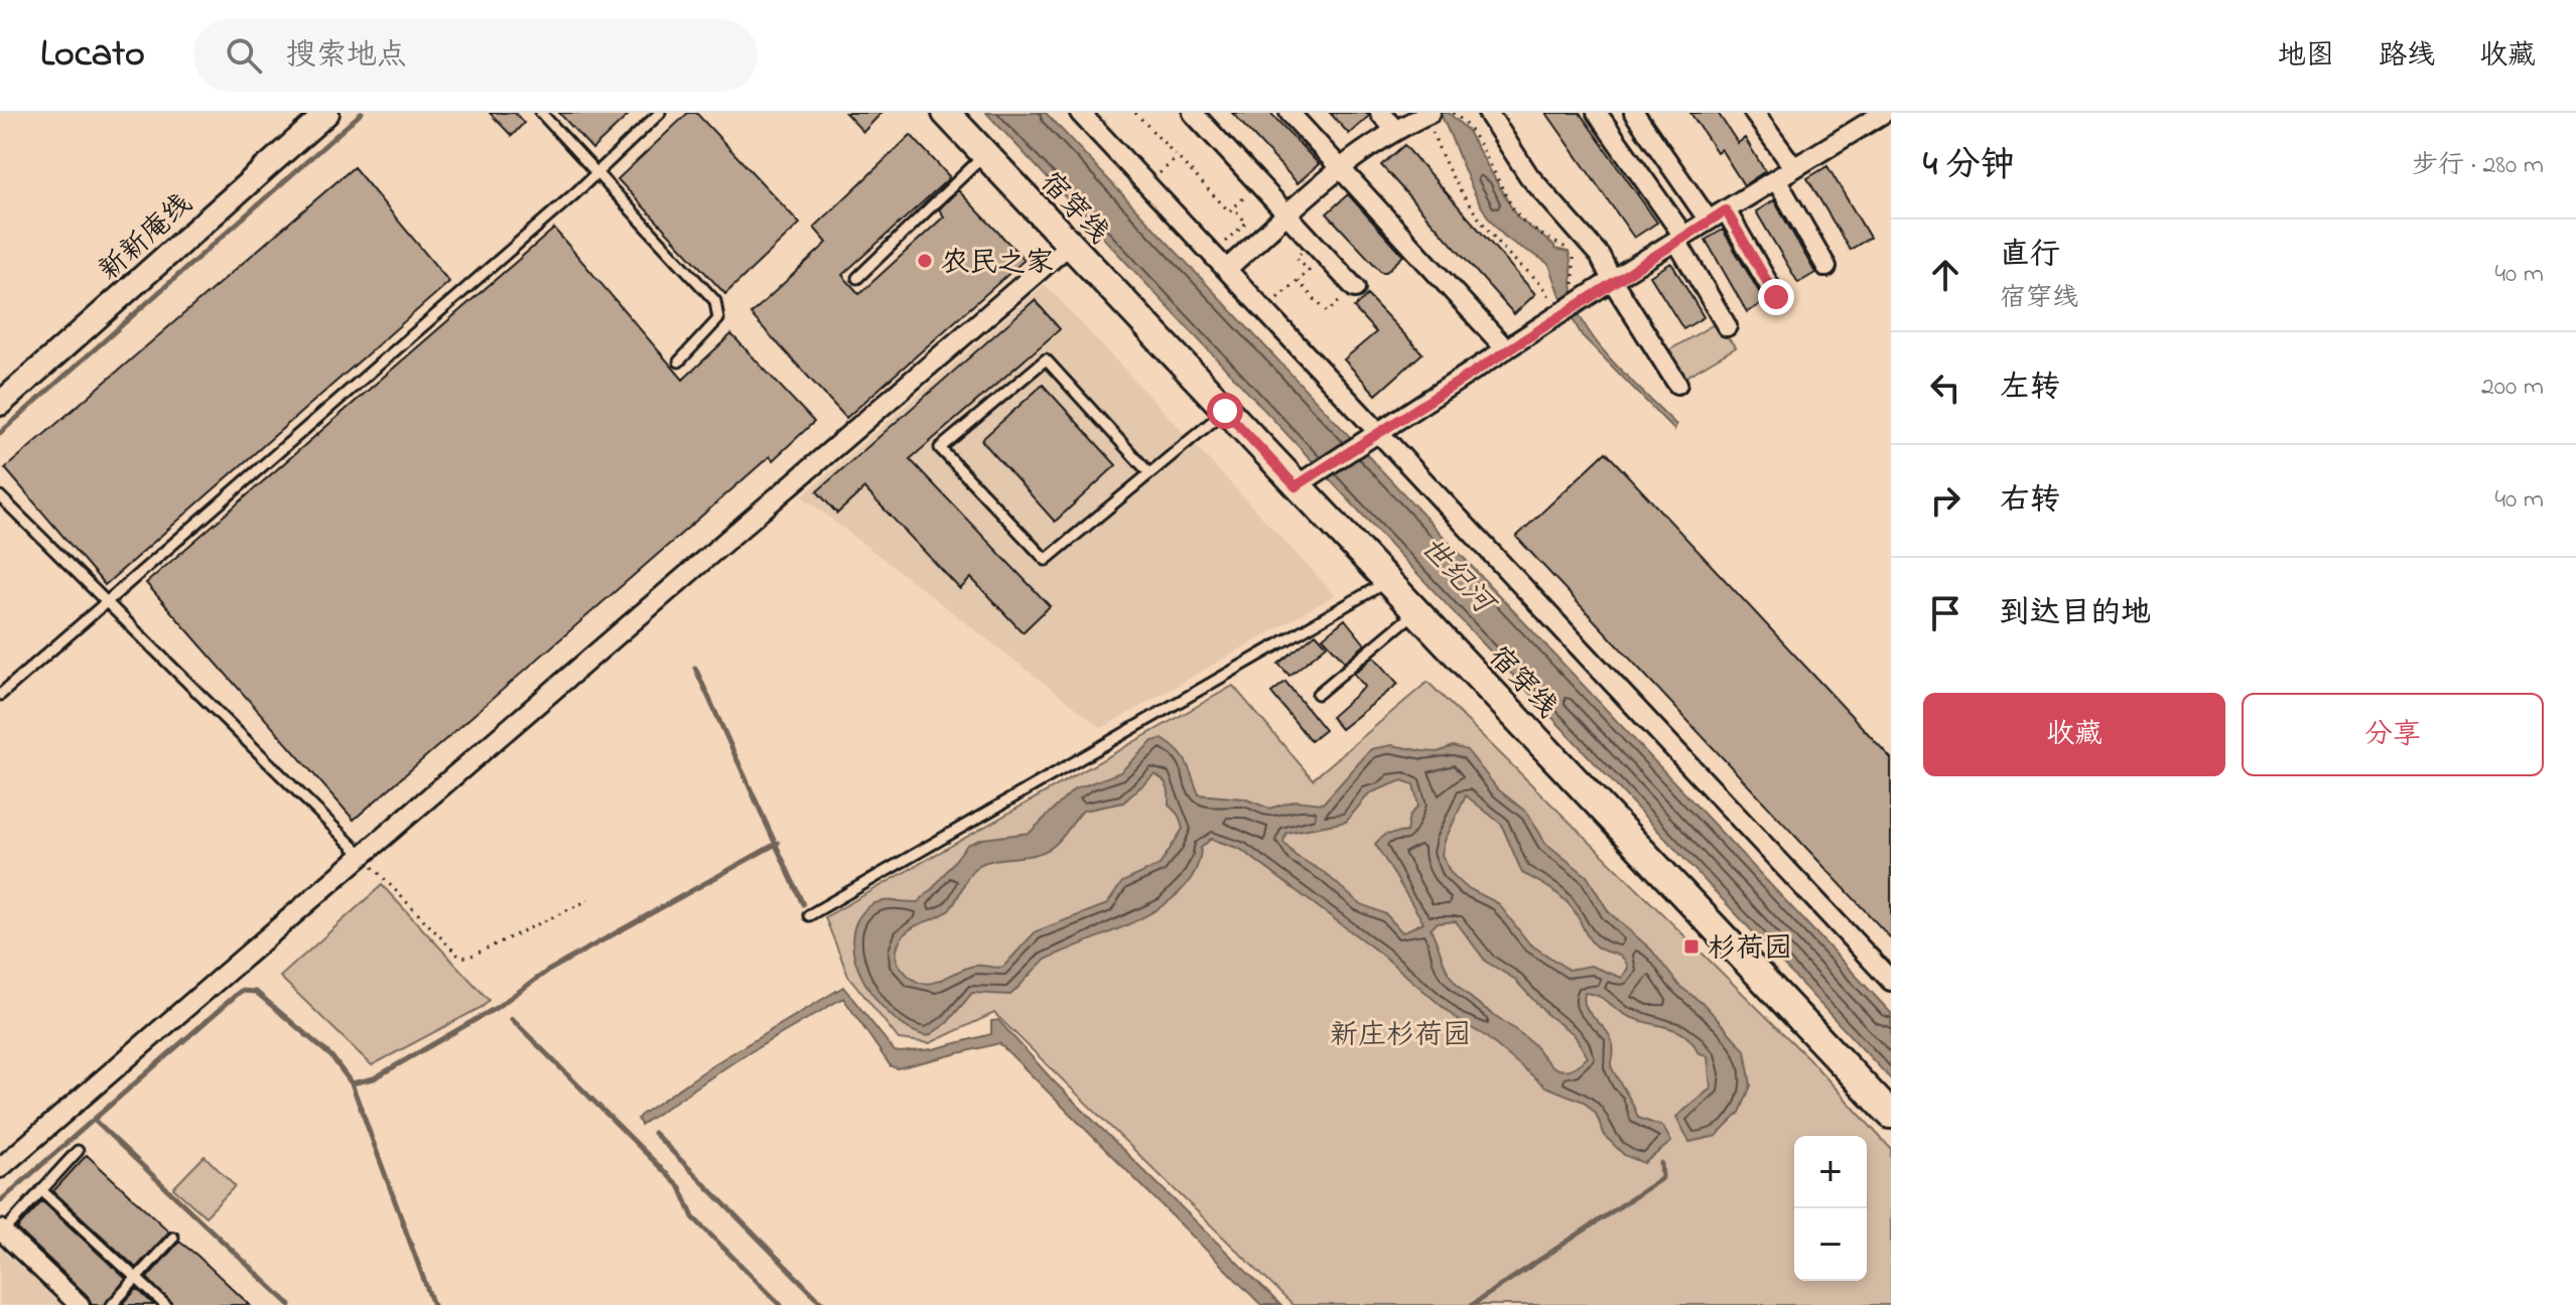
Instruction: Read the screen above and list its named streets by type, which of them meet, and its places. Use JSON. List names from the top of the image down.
{
  "streets": {
    "main road": ["宿穿线"],
    "street": ["新新庵线"]
  },
  "water": ["世纪河"],
  "parks": ["新庄杉荷园"],
  "places": {
    "other": ["农民之家"],
    "transit": ["杉荷园"]
  },
  "page": {
    "header": "Locato",
    "search": "搜索地点",
    "nav": ["地图", "路线", "收藏"],
    "heading": ["4 分钟", "步行 · 280 m"],
    "list": [
      ["直行", "宿穿线", "40 m"],
      ["左转", "200 m"],
      ["右转", "40 m"],
      "到达目的地"
    ],
    "buttons": ["收藏", "分享"],
    "map_buttons": ["+", "−"]
  }
}
